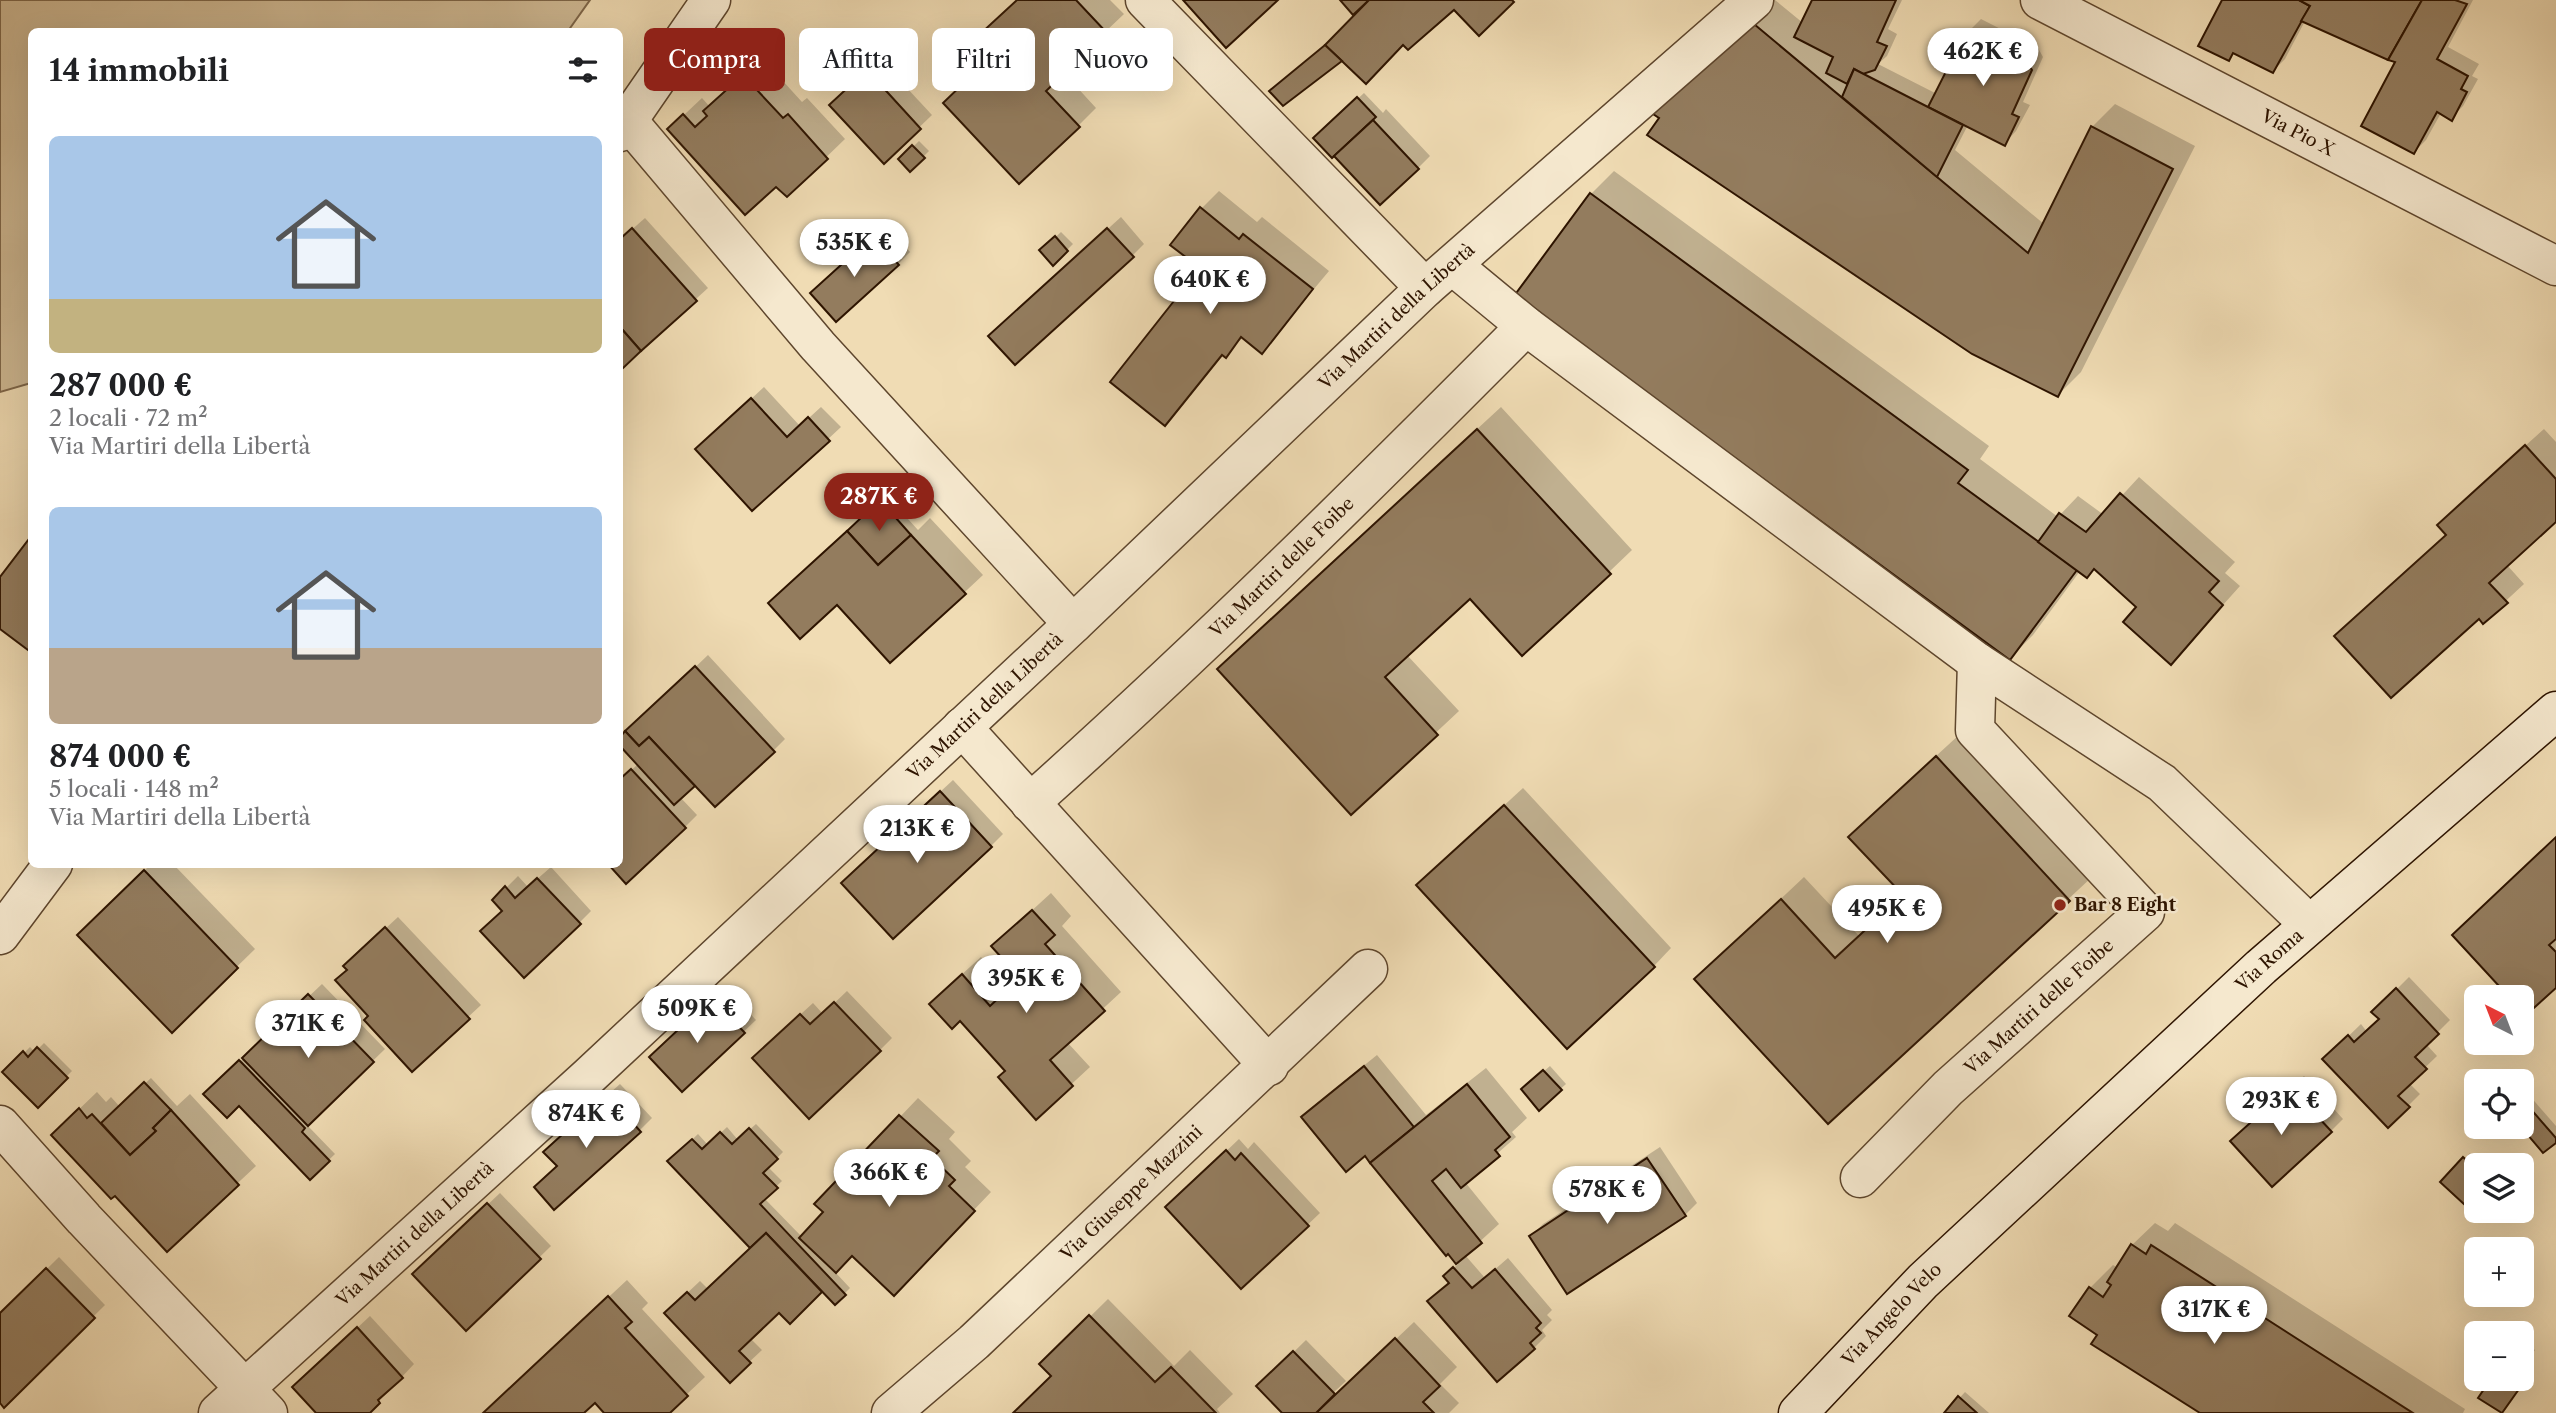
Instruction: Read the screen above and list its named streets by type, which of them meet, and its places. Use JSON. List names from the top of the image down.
{
  "streets": {
    "street": [
      "Via Pio X",
      "Via Martiri della Libertà",
      "Via Martiri delle Foibe",
      "Via Roma",
      "Via Giuseppe Mazzini",
      "Via Angelo Velo"
    ]
  },
  "crossings": [
    ["Via Roma", "Via Angelo Velo"]
  ],
  "places": ["Bar 8 Eight"],
  "north": "top left",
  "page": {
    "price": [
      "462K €",
      "535K €",
      "640K €",
      "287K €",
      "213K €",
      "495K €",
      "395K €",
      "509K €",
      "371K €",
      "293K €",
      "874K €",
      "366K €",
      "578K €",
      "317K €"
    ],
    "chip": [
      "Compra",
      "Affitta",
      "Filtri",
      "Nuovo"
    ],
    "heading": "14 immobili",
    "list": [
      {
        "name": "287 000 €",
        "note": "2 locali · 72 m² · Via Martiri della Libertà"
      },
      {
        "name": "874 000 €",
        "note": "5 locali · 148 m² · Via Martiri della Libertà"
      }
    ],
    "map_buttons": ["+", "−"]
  }
}
